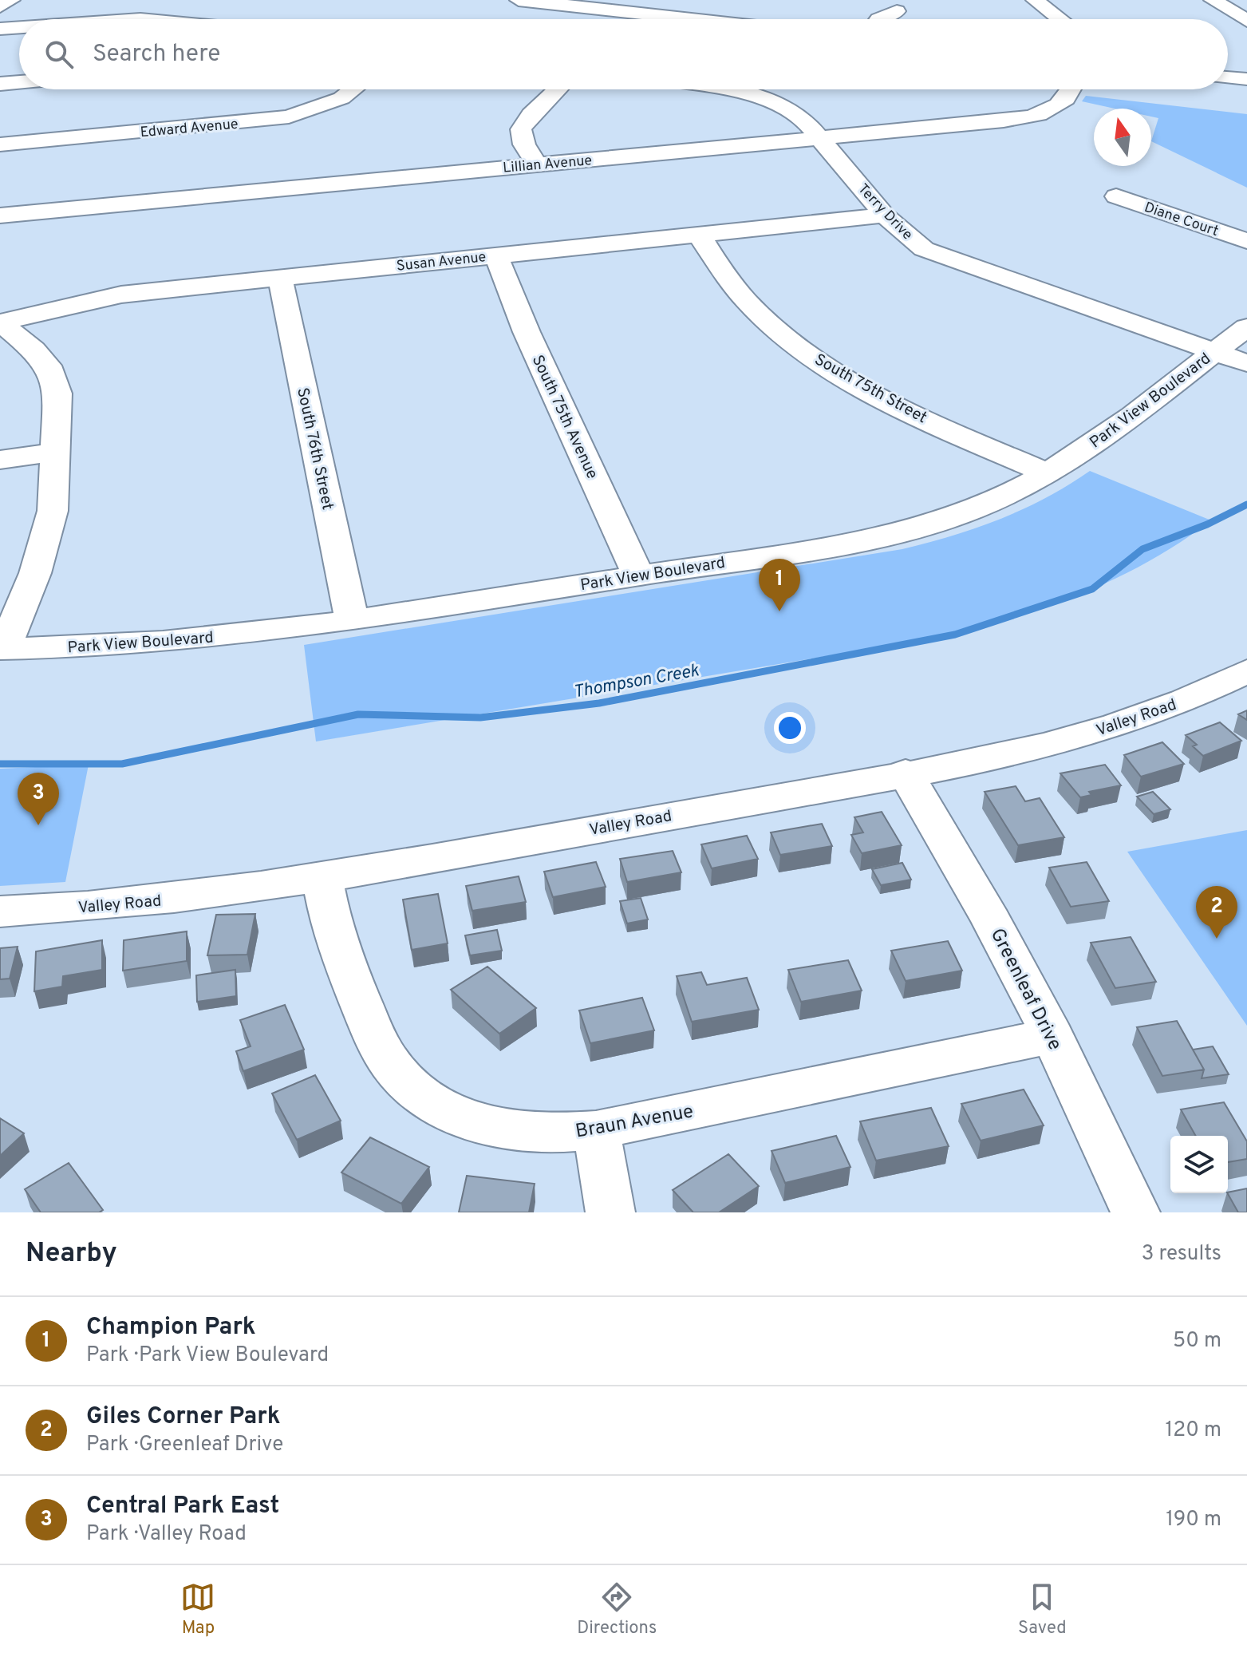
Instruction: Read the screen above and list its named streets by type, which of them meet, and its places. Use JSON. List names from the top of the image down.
{
  "streets": {
    "street": [
      "Edward Avenue",
      "Lillian Avenue",
      "Terry Drive",
      "Diane Court",
      "Susan Avenue",
      "South 75th Street",
      "Park View Boulevard",
      "South 75th Avenue",
      "South 76th Street",
      "Valley Road",
      "Greenleaf Drive",
      "Braun Avenue"
    ]
  },
  "crossings": [
    ["Lillian Avenue", "Terry Drive"],
    ["Terry Drive", "Susan Avenue"],
    ["Terry Drive", "Park View Boulevard"],
    ["Susan Avenue", "South 75th Street"],
    ["Susan Avenue", "South 75th Avenue"],
    ["Susan Avenue", "South 76th Street"],
    ["South 75th Street", "Park View Boulevard"],
    ["Park View Boulevard", "South 75th Avenue"],
    ["Park View Boulevard", "South 76th Street"],
    ["Valley Road", "Greenleaf Drive"],
    ["Valley Road", "Braun Avenue"],
    ["Greenleaf Drive", "Braun Avenue"]
  ],
  "water": ["Thompson Creek"],
  "north": "top",
  "page": {
    "search": "Search here",
    "pins": ["1", "3", "2"],
    "heading": ["Nearby", "3 results"],
    "list": [
      {
        "mark": "1",
        "name": "Champion Park",
        "note": "Park · Park View Boulevard",
        "value": "50 m"
      },
      {
        "mark": "2",
        "name": "Giles Corner Park",
        "note": "Park · Greenleaf Drive",
        "value": "120 m"
      },
      {
        "mark": "3",
        "name": "Central Park East",
        "note": "Park · Valley Road",
        "value": "190 m"
      }
    ],
    "nav": ["Map", "Directions", "Saved"]
  }
}
